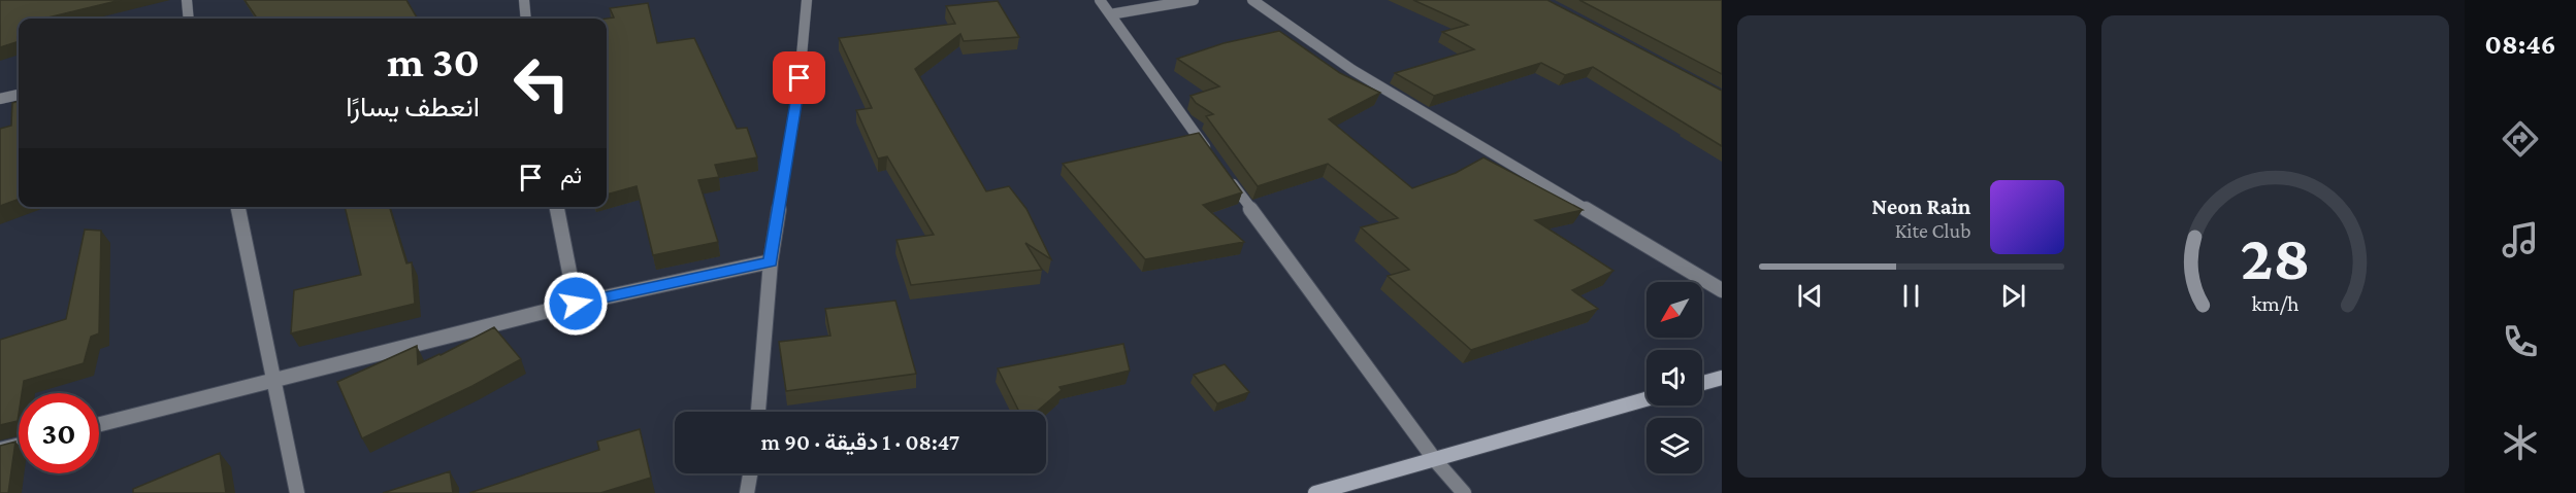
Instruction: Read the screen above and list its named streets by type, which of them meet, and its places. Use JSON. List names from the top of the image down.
{
  "north": "bottom left",
  "page": {
    "tabs": "08:46",
    "turn": ["30 m", "انعطف يسارًا"],
    "then": "ثم",
    "song": ["Neon Rain", "Kite Club"],
    "limit": "30",
    "trip": "08:47 · 1 دقيقة · 90 m",
    "gauge": ["28", "km/h"]
  }
}
